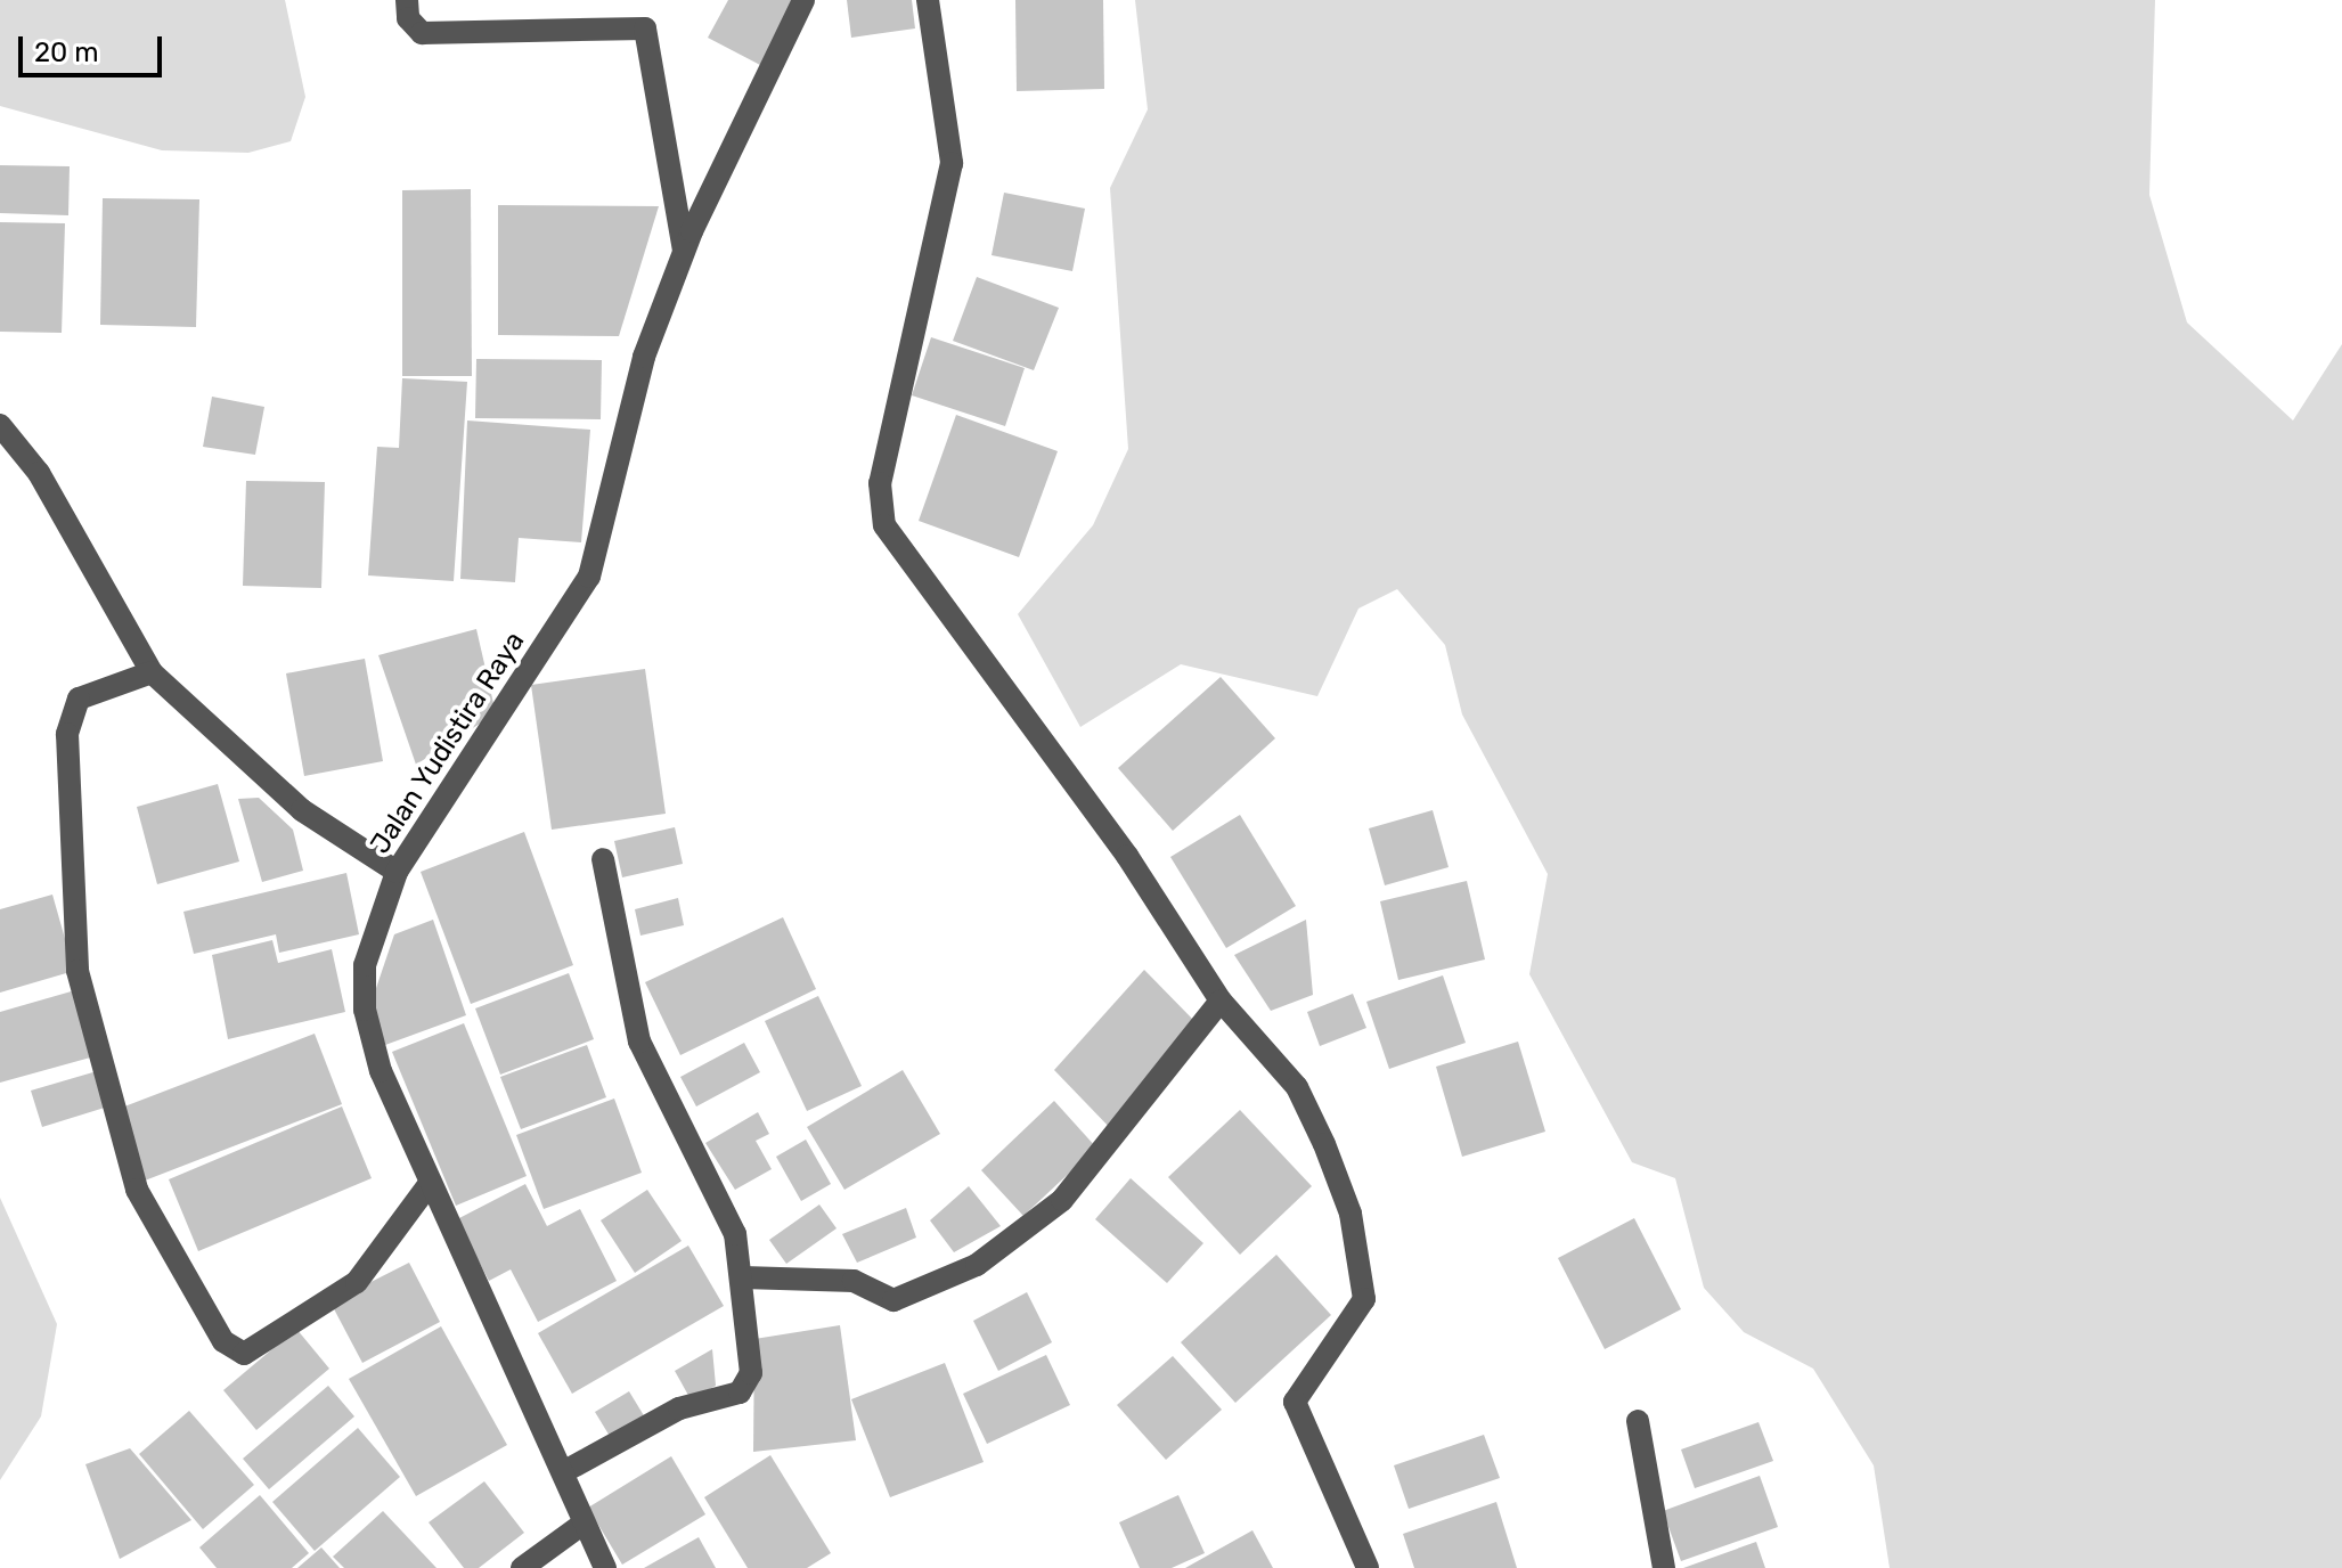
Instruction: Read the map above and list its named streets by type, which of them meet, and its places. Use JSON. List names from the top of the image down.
{
  "streets": {
    "street": ["Jalan Yudistira Raya"]
  },
  "scale_bar": "20 m"
}
